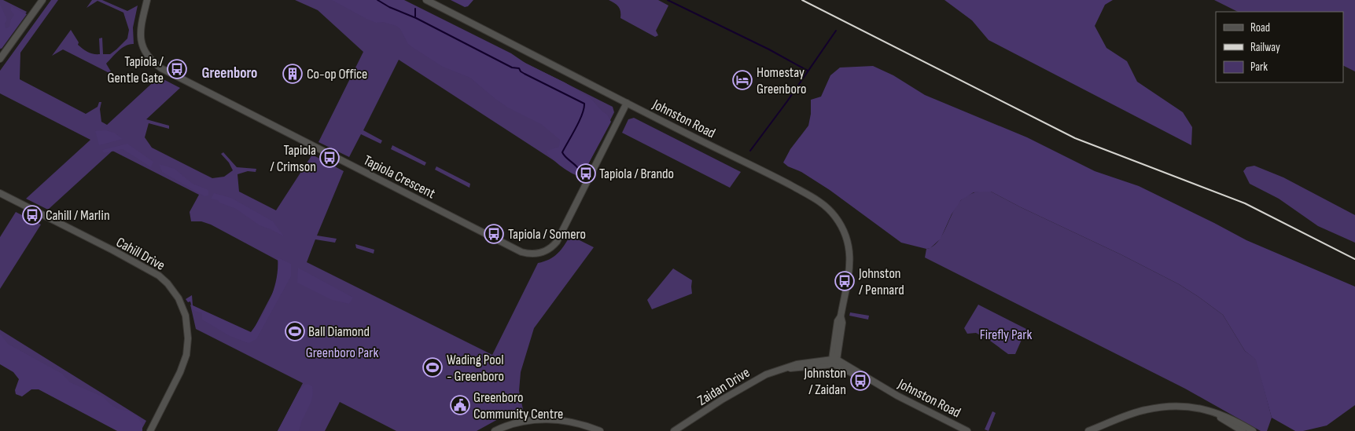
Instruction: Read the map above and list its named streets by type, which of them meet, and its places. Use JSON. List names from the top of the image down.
{
  "streets": {
    "street": [
      "Johnston Road",
      "Tapiola Crescent",
      "Cahill Drive",
      "Zaidan Drive"
    ]
  },
  "crossings": [
    ["Johnston Road", "Tapiola Crescent"],
    ["Johnston Road", "Zaidan Drive"]
  ],
  "districts": ["Greenboro"],
  "parks": ["Firefly Park", "Greenboro Park"],
  "places": {
    "bus stop": [
      "Tapiola / Gentle Gate",
      "Tapiola / Crimson",
      "Tapiola / Brando",
      "Cahill / Marlin",
      "Tapiola / Somero",
      "Johnston / Pennard",
      "Johnston / Zaidan"
    ],
    "building": ["Co-op Office"],
    "hotel": ["Homestay Greenboro"],
    "sports": ["Ball Diamond", "Wading Pool - Greenboro"],
    "public building": ["Greenboro Community Centre"]
  },
  "legend": ["Road", "Railway", "Park"]
}
